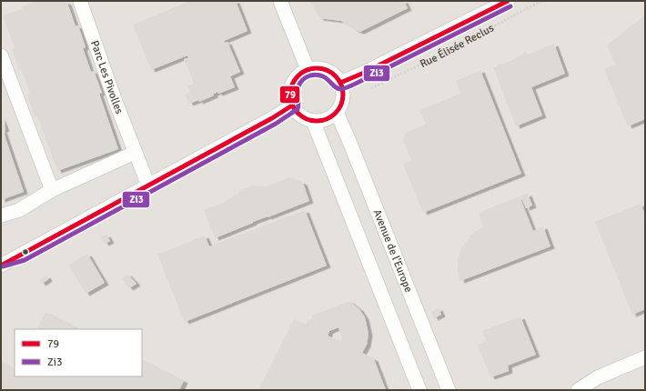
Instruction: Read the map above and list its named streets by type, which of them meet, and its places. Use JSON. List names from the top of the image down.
{
  "streets": {
    "street": ["Rue Élisée Reclus", "Parc Les Pivolles", "Avenue de l'Europe"]
  },
  "crossings": [
    ["Rue Élisée Reclus", "Avenue de l'Europe"]
  ],
  "lines": ["transit line 79", "transit line Zi3"],
  "legend": ["79", "Zi3"]
}
